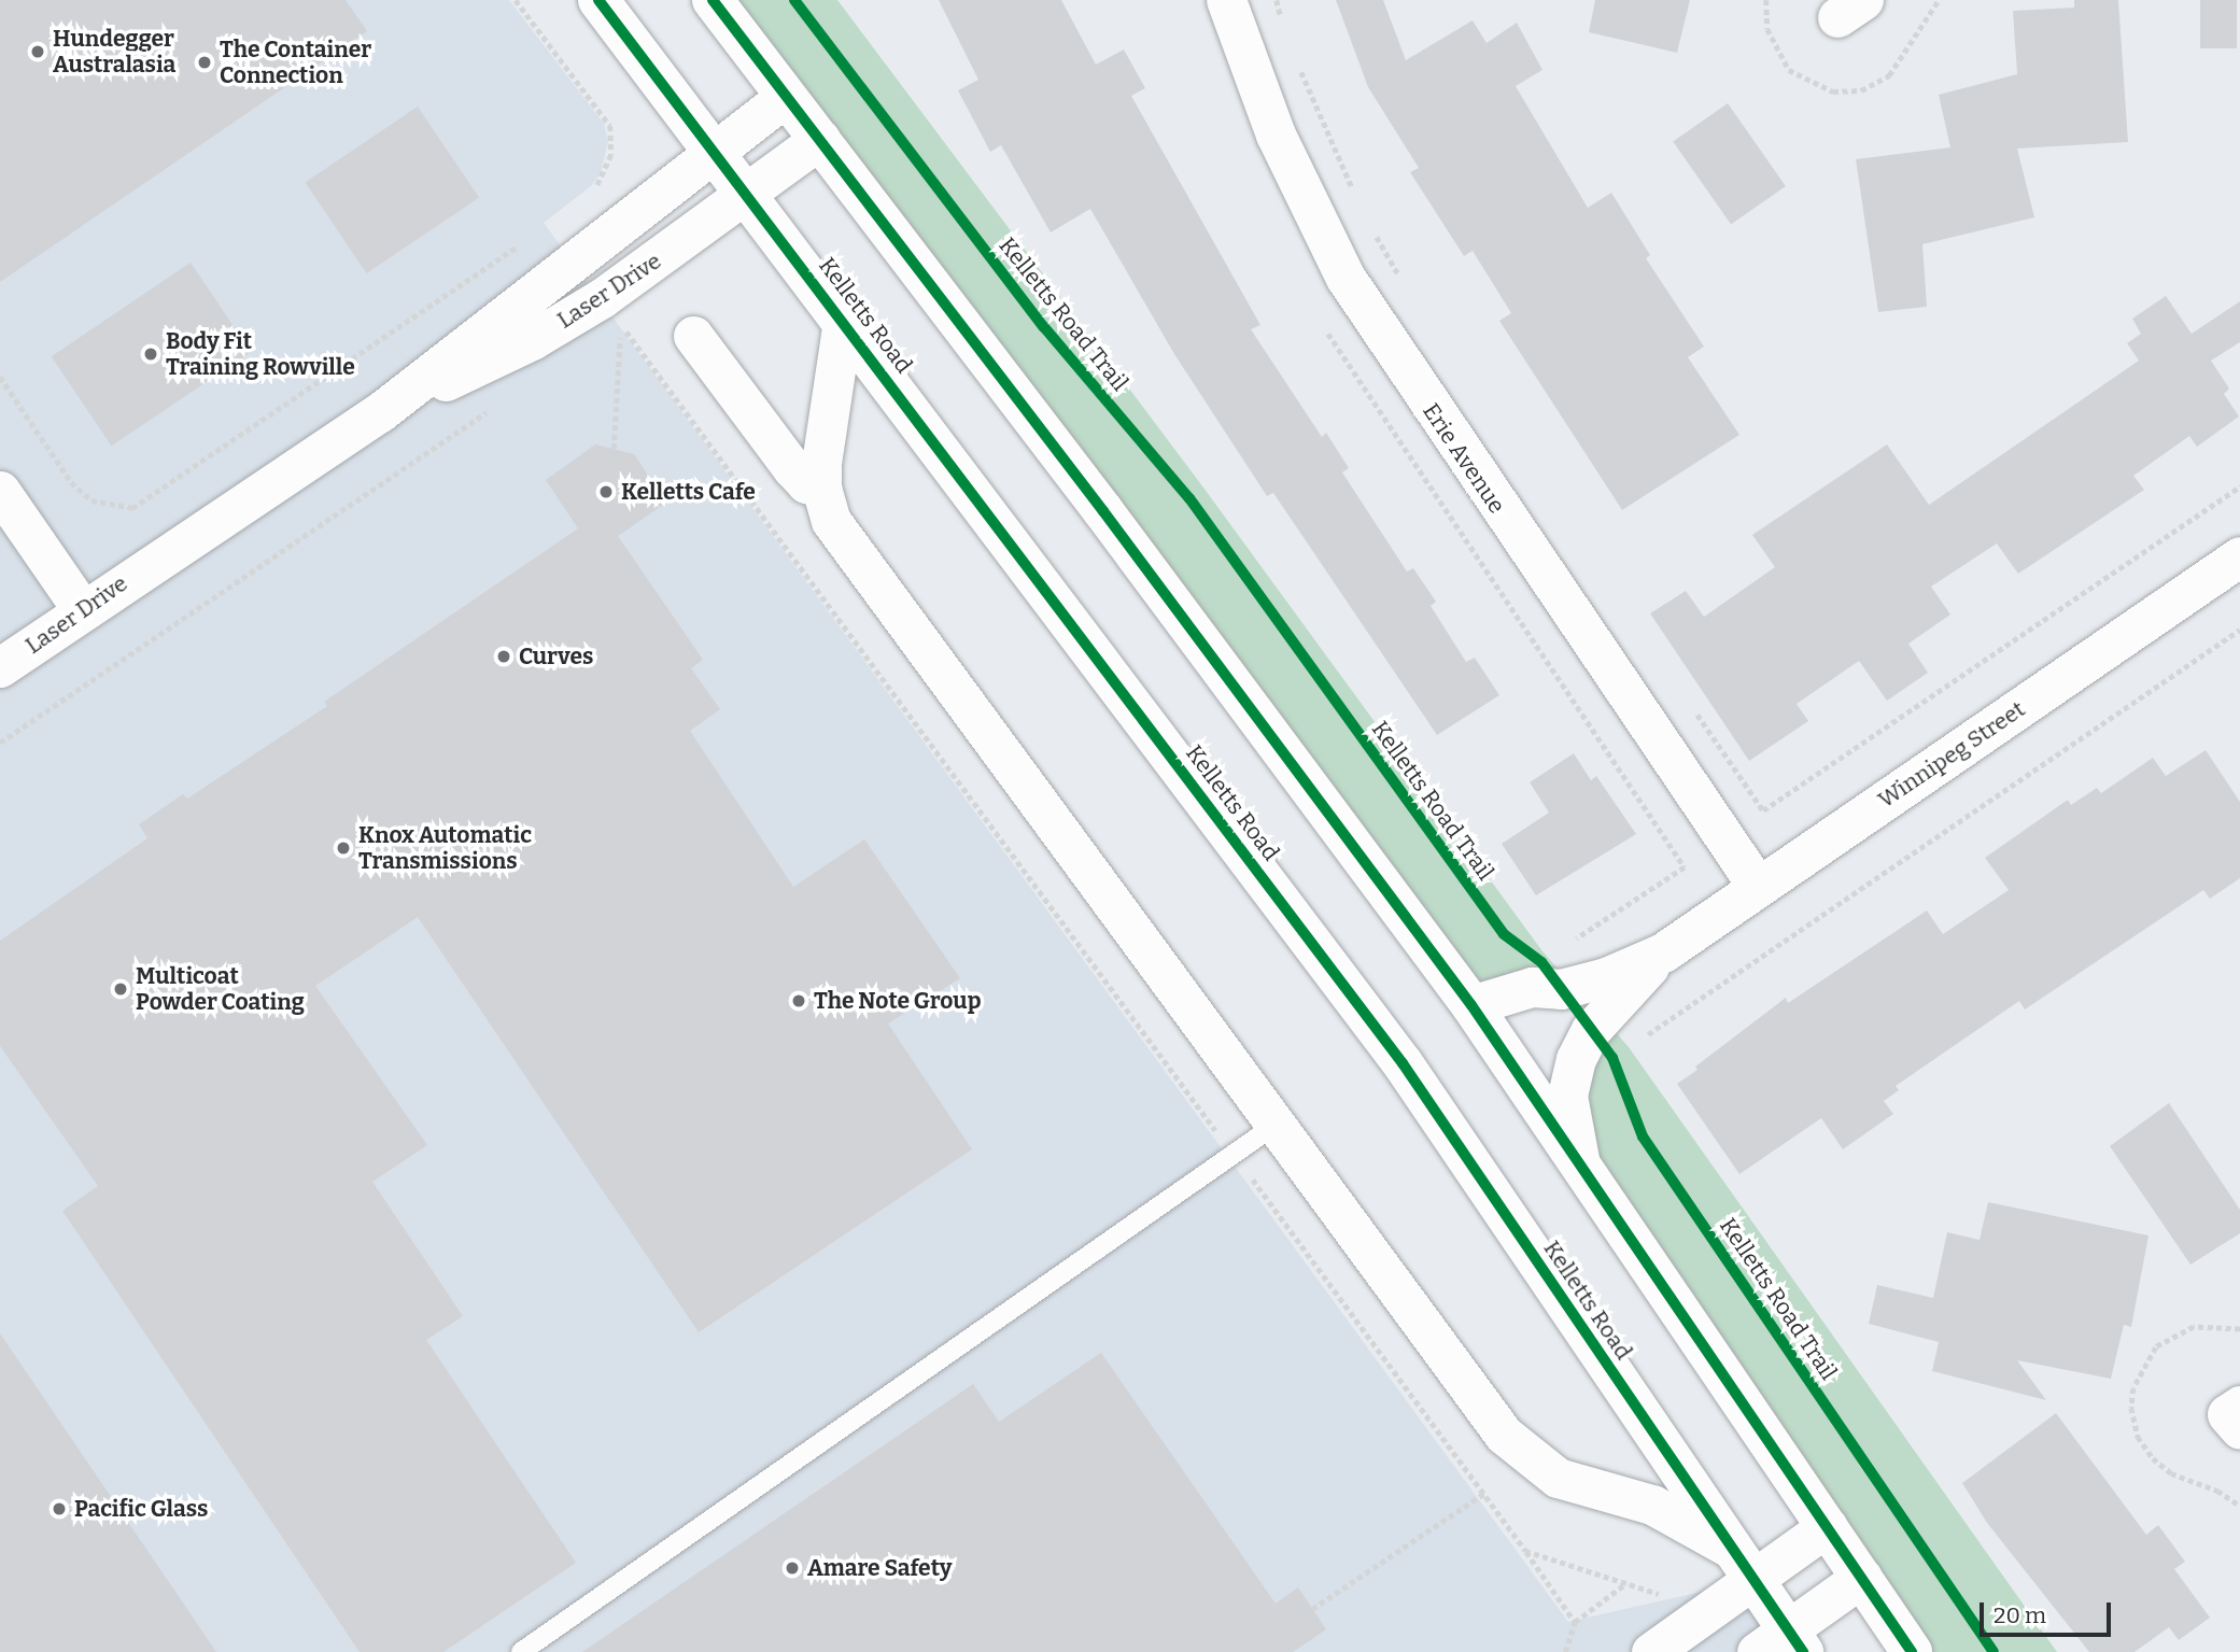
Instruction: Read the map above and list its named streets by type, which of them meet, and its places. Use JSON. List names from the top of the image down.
{
  "streets": {
    "main road": ["Kelletts Road"],
    "street": ["Laser Drive", "Erie Avenue", "Winnipeg Street"],
    "cycle path": ["Kelletts Road Trail"]
  },
  "crossings": [
    ["Laser Drive", "Kelletts Road"],
    ["Erie Avenue", "Winnipeg Street"]
  ],
  "places": [
    "Hundegger Australasia",
    "The Container Connection",
    "Body Fit Training Rowville",
    "Kelletts Cafe",
    "Curves",
    "Knox Automatic Transmissions",
    "Multicoat Powder Coating",
    "The Note Group",
    "Pacific Glass",
    "Amare Safety"
  ],
  "scale_bar": "20 m"
}
